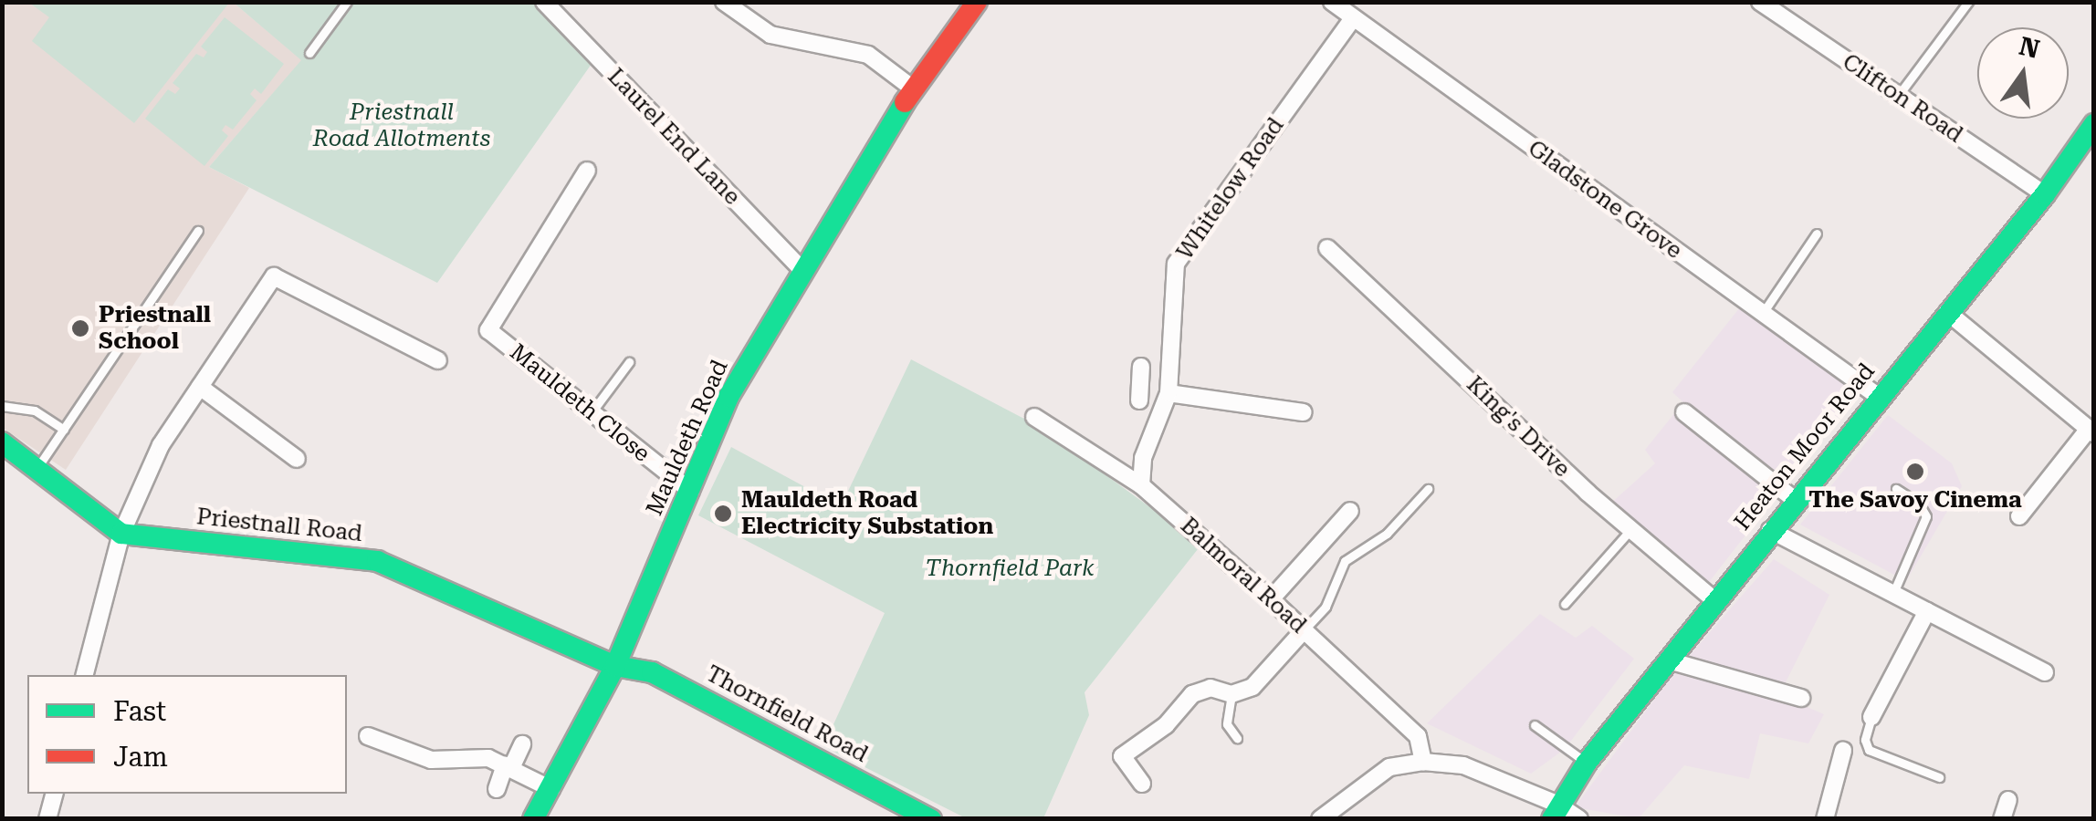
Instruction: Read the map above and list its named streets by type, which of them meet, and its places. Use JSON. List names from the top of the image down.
{
  "streets": {
    "street": [
      "Clifton Road",
      "Laurel End Lane",
      "Whitelow Road",
      "Gladstone Grove",
      "Mauldeth Close",
      "King's Drive",
      "Mauldeth Road",
      "Heaton Moor Road",
      "Priestnall Road",
      "Balmoral Road",
      "Thornfield Road"
    ]
  },
  "crossings": [
    ["Clifton Road", "Heaton Moor Road"],
    ["Laurel End Lane", "Mauldeth Road"],
    ["Whitelow Road", "Gladstone Grove"],
    ["Whitelow Road", "Balmoral Road"],
    ["Gladstone Grove", "Heaton Moor Road"],
    ["Mauldeth Close", "Mauldeth Road"],
    ["King's Drive", "Heaton Moor Road"],
    ["Mauldeth Road", "Priestnall Road"],
    ["Mauldeth Road", "Thornfield Road"],
    ["Priestnall Road", "Thornfield Road"]
  ],
  "parks": ["Priestnall Road Allotments", "Thornfield Park"],
  "places": ["Priestnall School", "The Savoy Cinema", "Mauldeth Road Electricity Substation"],
  "legend": ["Fast", "Jam"],
  "north": "top"
}
